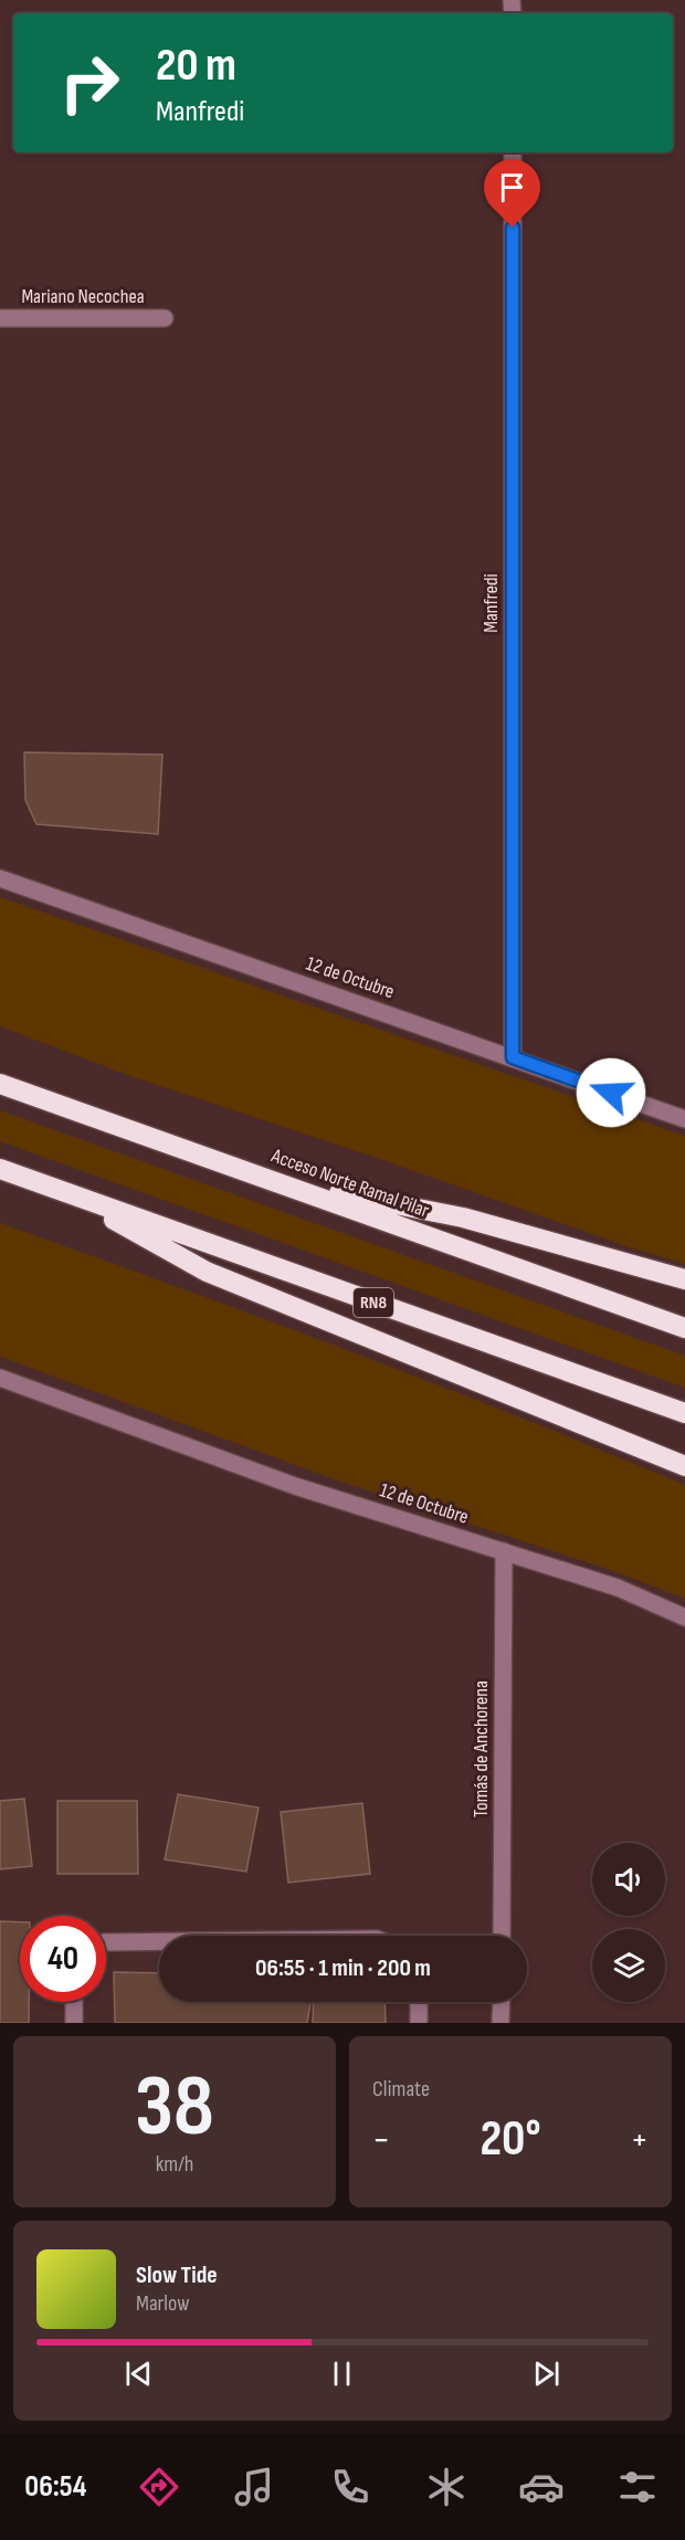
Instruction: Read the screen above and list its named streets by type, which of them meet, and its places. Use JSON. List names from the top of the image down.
{
  "streets": {
    "highway": ["Acceso Norte Ramal Pilar", "RN8"],
    "street": [
      "Mariano Necochea",
      "Manfredi",
      "12 de Octubre",
      "Tomás de Anchorena"
    ]
  },
  "crossings": [
    ["Manfredi", "12 de Octubre"],
    ["12 de Octubre", "Tomás de Anchorena"]
  ],
  "page": {
    "turn": ["20 m", "Manfredi"],
    "limit": "40",
    "trip": "06:55 · 1 min · 200 m",
    "tile": [
      ["38", "km/h"],
      "Climate"
    ],
    "heat": ["−", "20°", "+"],
    "song": ["Slow Tide", "Marlow"],
    "tabs": "06:54"
  }
}
